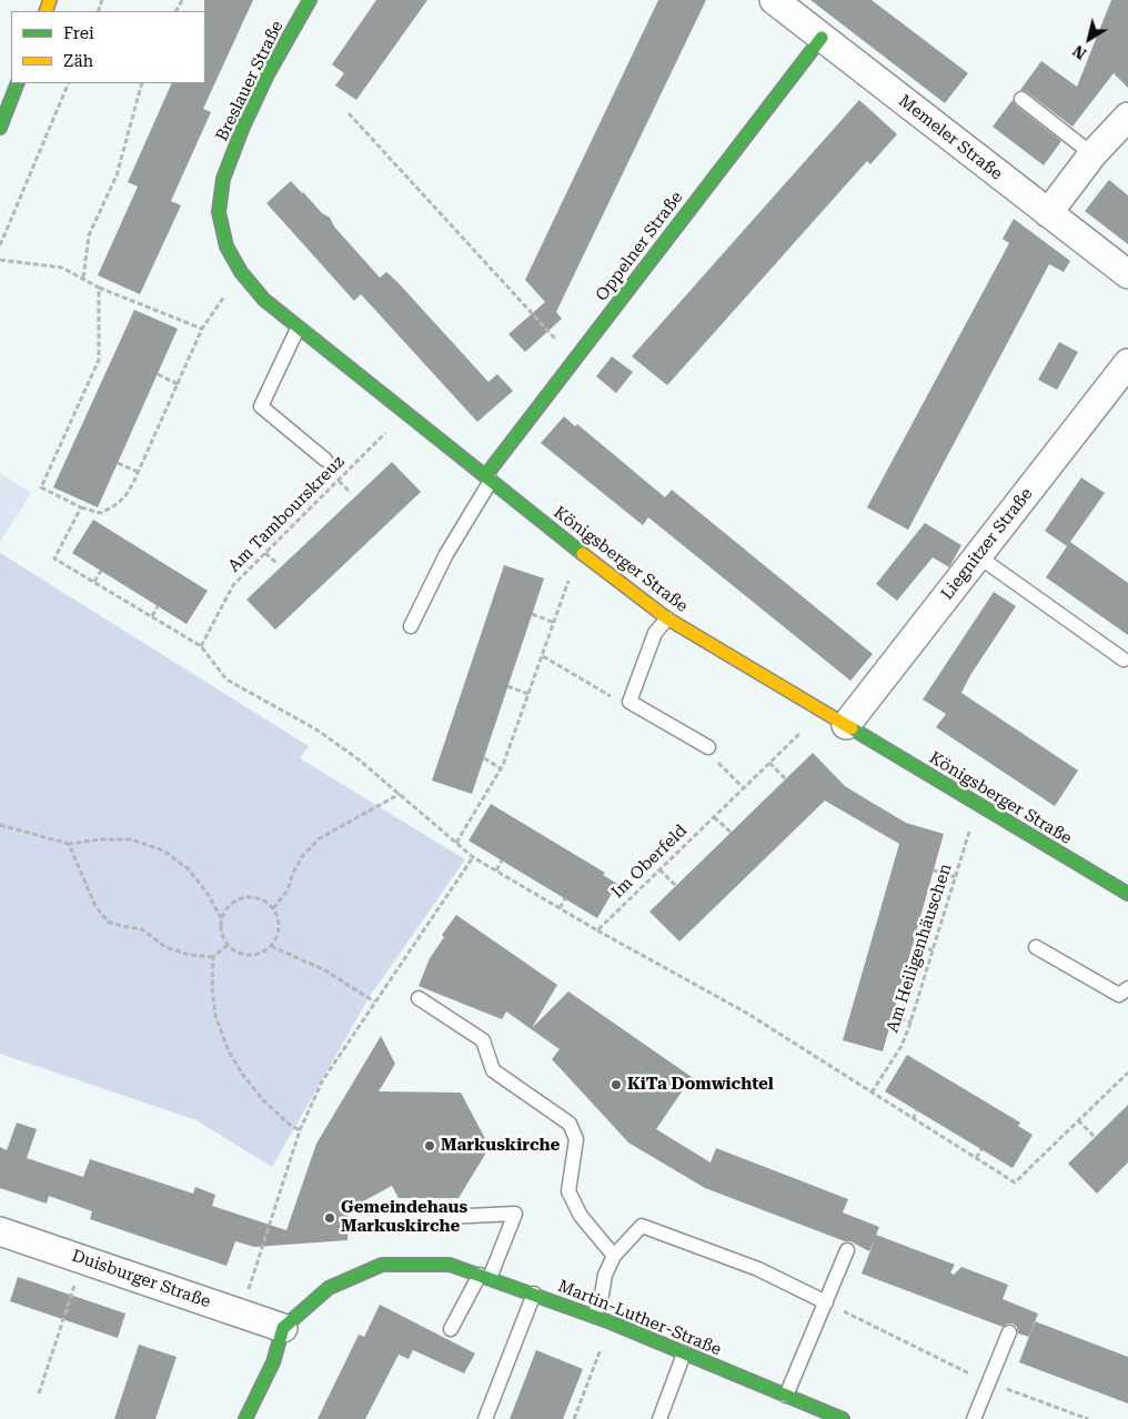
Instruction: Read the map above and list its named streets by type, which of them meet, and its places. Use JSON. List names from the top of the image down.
{
  "streets": {
    "street": [
      "Breslauer Straße",
      "Memeler Straße",
      "Oppelner Straße",
      "Liegnitzer Straße",
      "Königsberger Straße",
      "Duisburger Straße",
      "Martin-Luther-Straße"
    ],
    "path": ["Am Tambourskreuz", "Im Oberfeld", "Am Heiligenhäuschen"]
  },
  "crossings": [
    ["Breslauer Straße", "Königsberger Straße"],
    ["Memeler Straße", "Oppelner Straße"],
    ["Oppelner Straße", "Königsberger Straße"],
    ["Am Tambourskreuz", "Königsberger Straße"],
    ["Liegnitzer Straße", "Königsberger Straße"],
    ["Königsberger Straße", "Im Oberfeld"],
    ["Königsberger Straße", "Am Heiligenhäuschen"],
    ["Duisburger Straße", "Martin-Luther-Straße"]
  ],
  "places": ["KiTa Domwichtel", "Markuskirche", "Gemeindehaus Markuskirche"],
  "legend": ["Frei", "Zäh"],
  "north": "bottom left"
}
